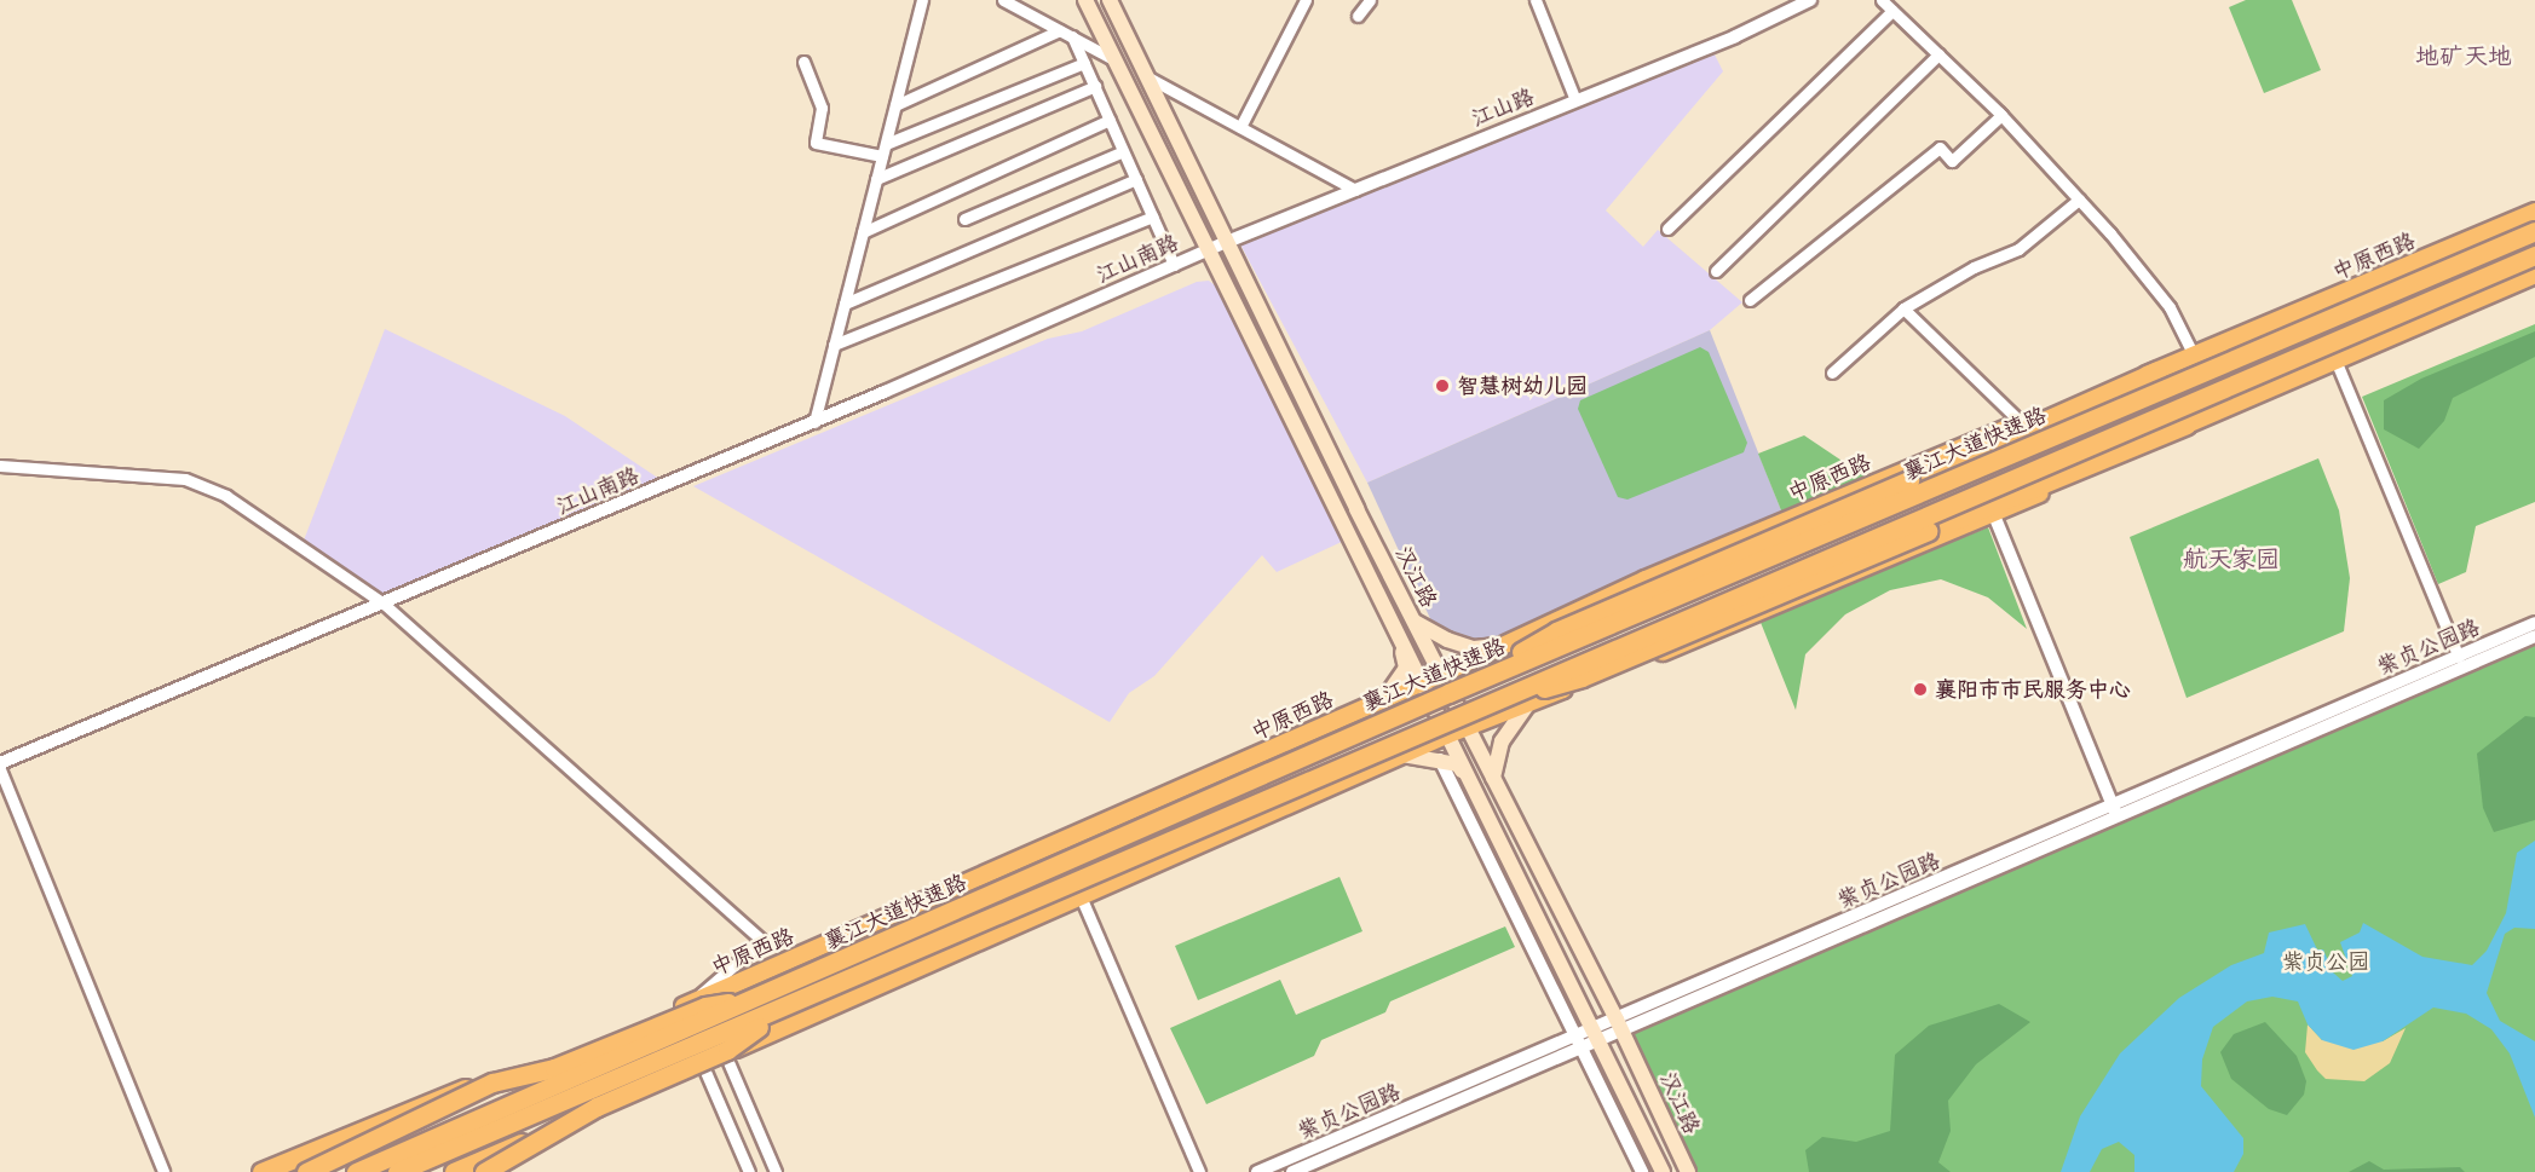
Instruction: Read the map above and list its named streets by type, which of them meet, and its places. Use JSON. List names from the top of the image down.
{
  "streets": {
    "highway": ["襄江大道快速路"],
    "main road": ["中原西路", "汉江路"],
    "street": ["江山路", "江山南路", "紫贞公园路"]
  },
  "crossings": [
    ["江山路", "江山南路"],
    ["江山路", "汉江路"],
    ["中原西路", "汉江路"],
    ["江山南路", "汉江路"],
    ["汉江路", "紫贞公园路"]
  ],
  "districts": ["地矿天地", "航天家园"],
  "parks": ["紫贞公园"],
  "places": ["智慧树幼儿园", "襄阳市市民服务中心"]
}
